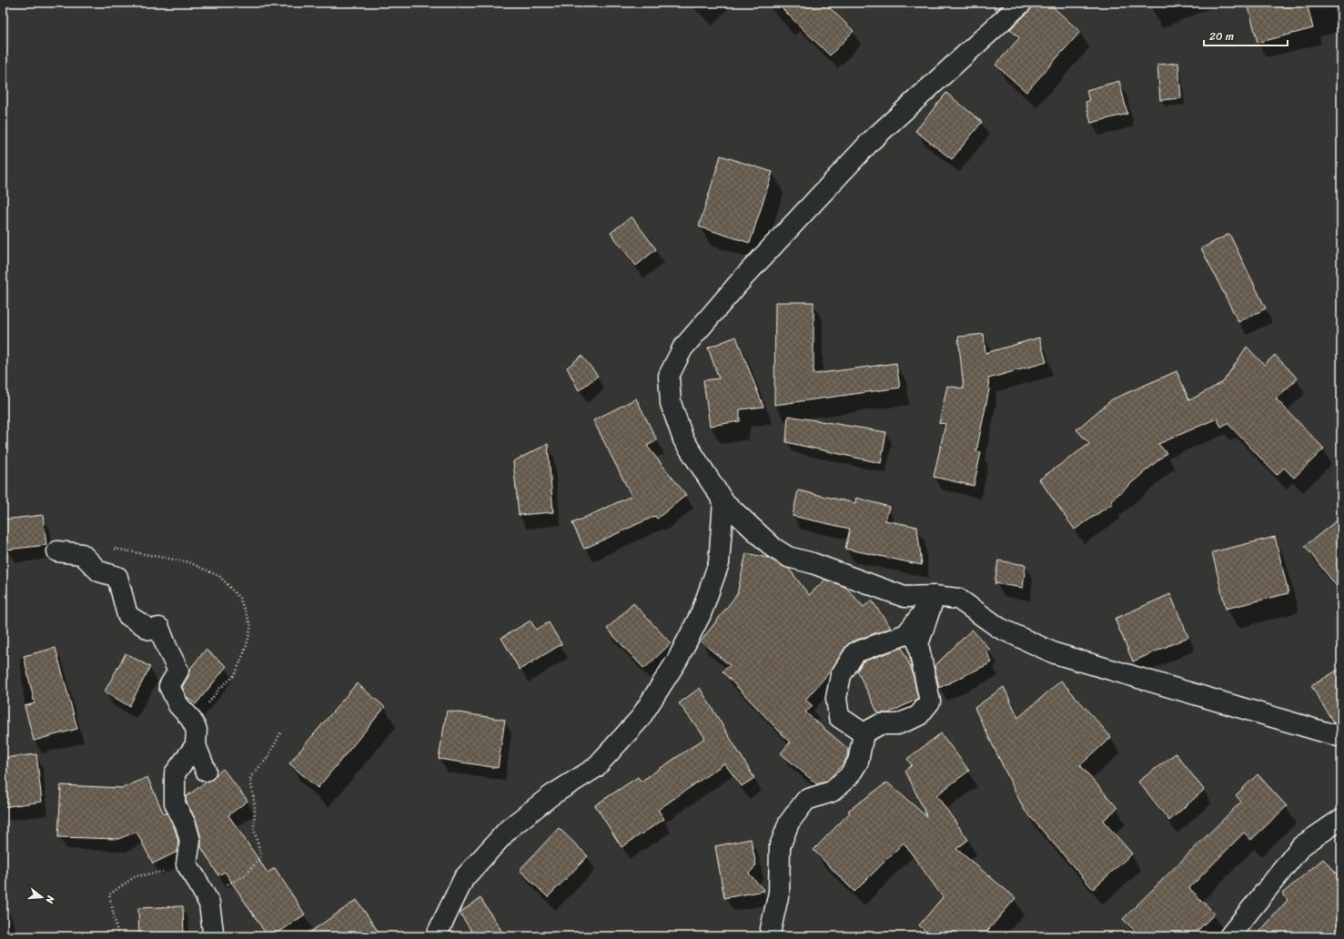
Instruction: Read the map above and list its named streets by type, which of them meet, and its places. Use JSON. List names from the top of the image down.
{
  "scale_bar": "20 m",
  "north": "right"
}
